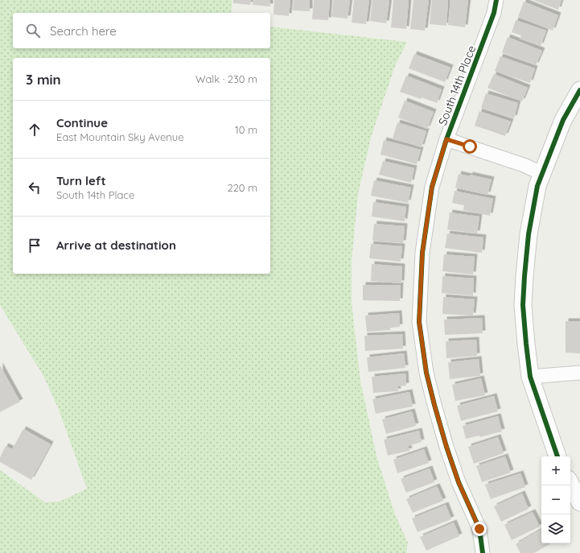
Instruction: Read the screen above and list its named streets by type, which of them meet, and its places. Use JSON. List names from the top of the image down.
{
  "streets": {
    "street": ["South 14th Place"]
  },
  "page": {
    "search": "Search here",
    "heading": ["3 min", "Walk · 230 m"],
    "list": [
      ["Continue", "East Mountain Sky Avenue", "10 m"],
      ["Turn left", "South 14th Place", "220 m"],
      "Arrive at destination"
    ],
    "map_buttons": ["+", "−"]
  }
}
